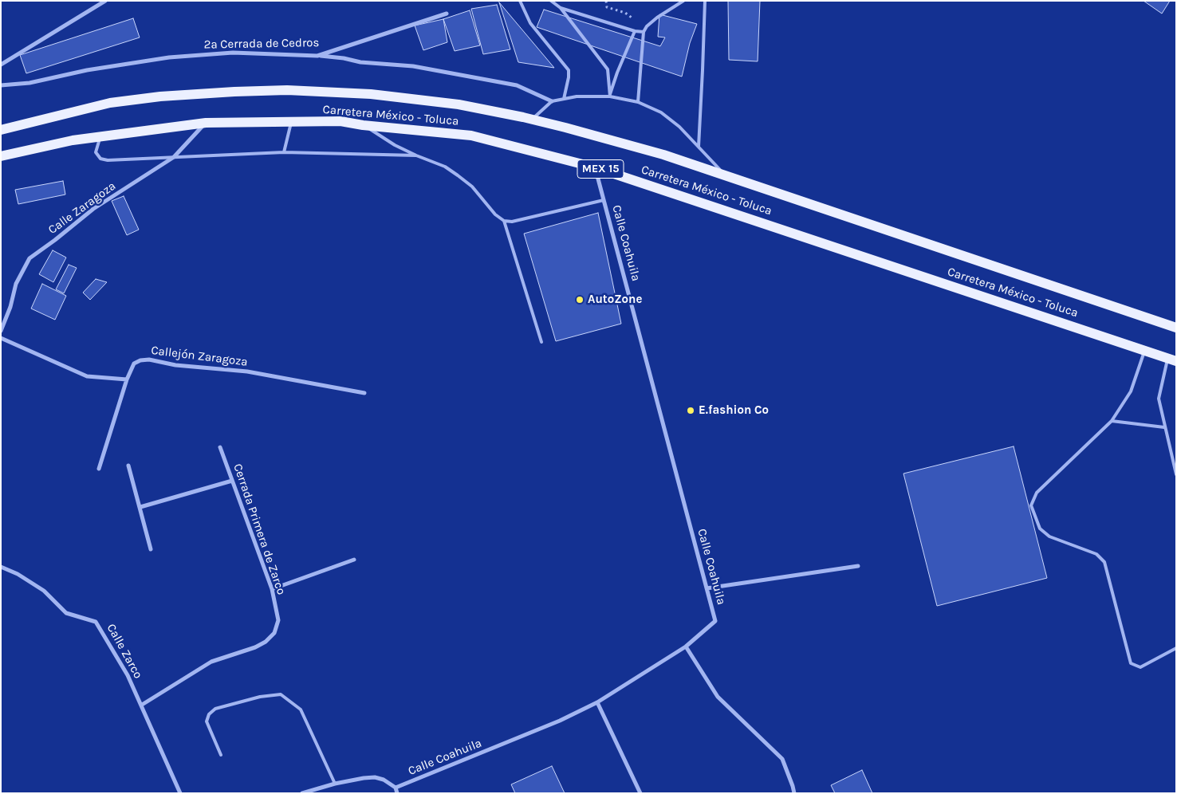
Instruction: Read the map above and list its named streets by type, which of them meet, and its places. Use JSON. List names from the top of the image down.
{
  "streets": {
    "main road": ["Carretera México - Toluca", "MEX 15"],
    "street": [
      "2a Cerrada de Cedros",
      "Calle Zaragoza",
      "Calle Coahuila",
      "Callejón Zaragoza",
      "Cerrada Primera de Zarco",
      "Calle Zarco"
    ]
  },
  "crossings": [
    ["Carretera México - Toluca", "Calle Zaragoza"],
    ["Carretera México - Toluca", "Calle Coahuila"],
    ["Cerrada Primera de Zarco", "Calle Zarco"]
  ],
  "places": ["AutoZone", "E.fashion Co"]
}
